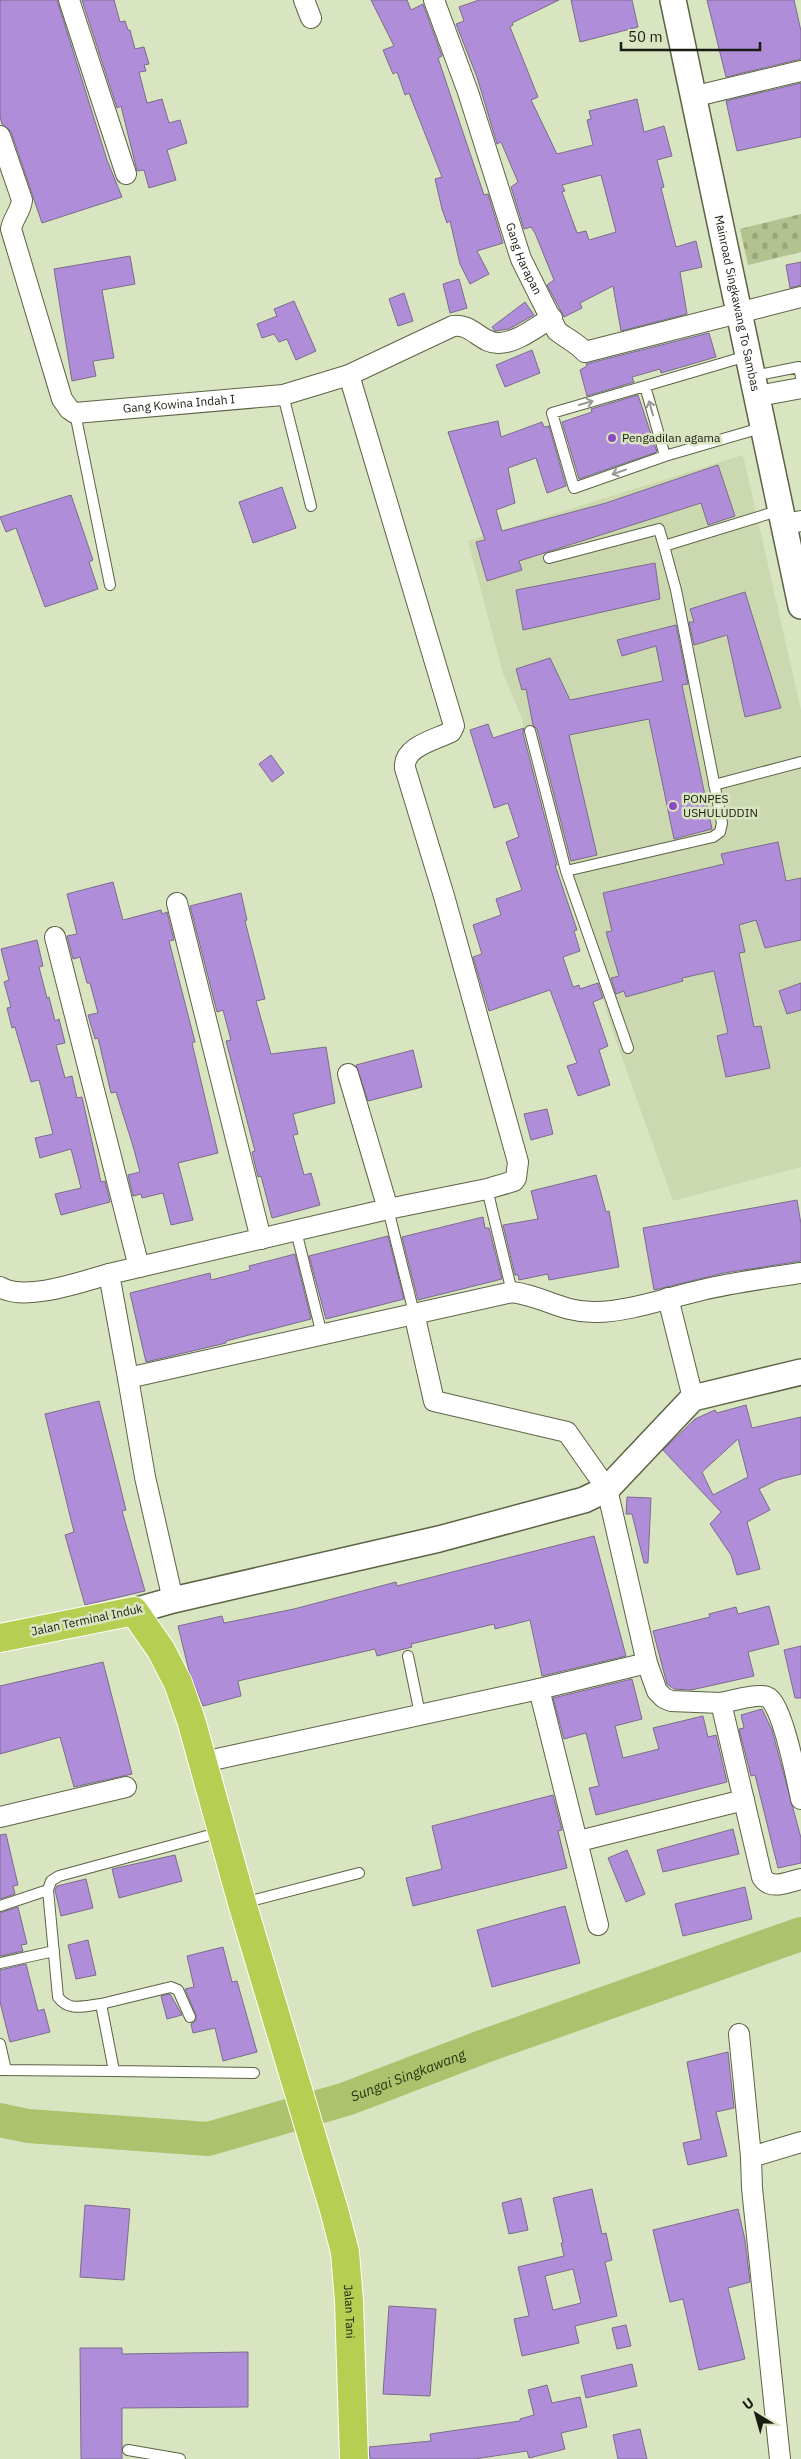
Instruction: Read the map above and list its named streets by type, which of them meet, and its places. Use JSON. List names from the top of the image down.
{
  "streets": {
    "highway": ["Jalan Terminal Induk", "Jalan Tani"],
    "street": ["Gang Harapan", "Mainroad Singkawang To Sambas", "Gang Kowina Indah I"]
  },
  "crossings": [
    ["Gang Harapan", "Mainroad Singkawang To Sambas"],
    ["Gang Harapan", "Gang Kowina Indah I"],
    ["Jalan Terminal Induk", "Jalan Tani"]
  ],
  "water": ["Sungai Singkawang"],
  "places": ["Pengadilan agama", "PONPES USHULUDDIN"],
  "scale_bar": "50 m",
  "north": "top left"
}
